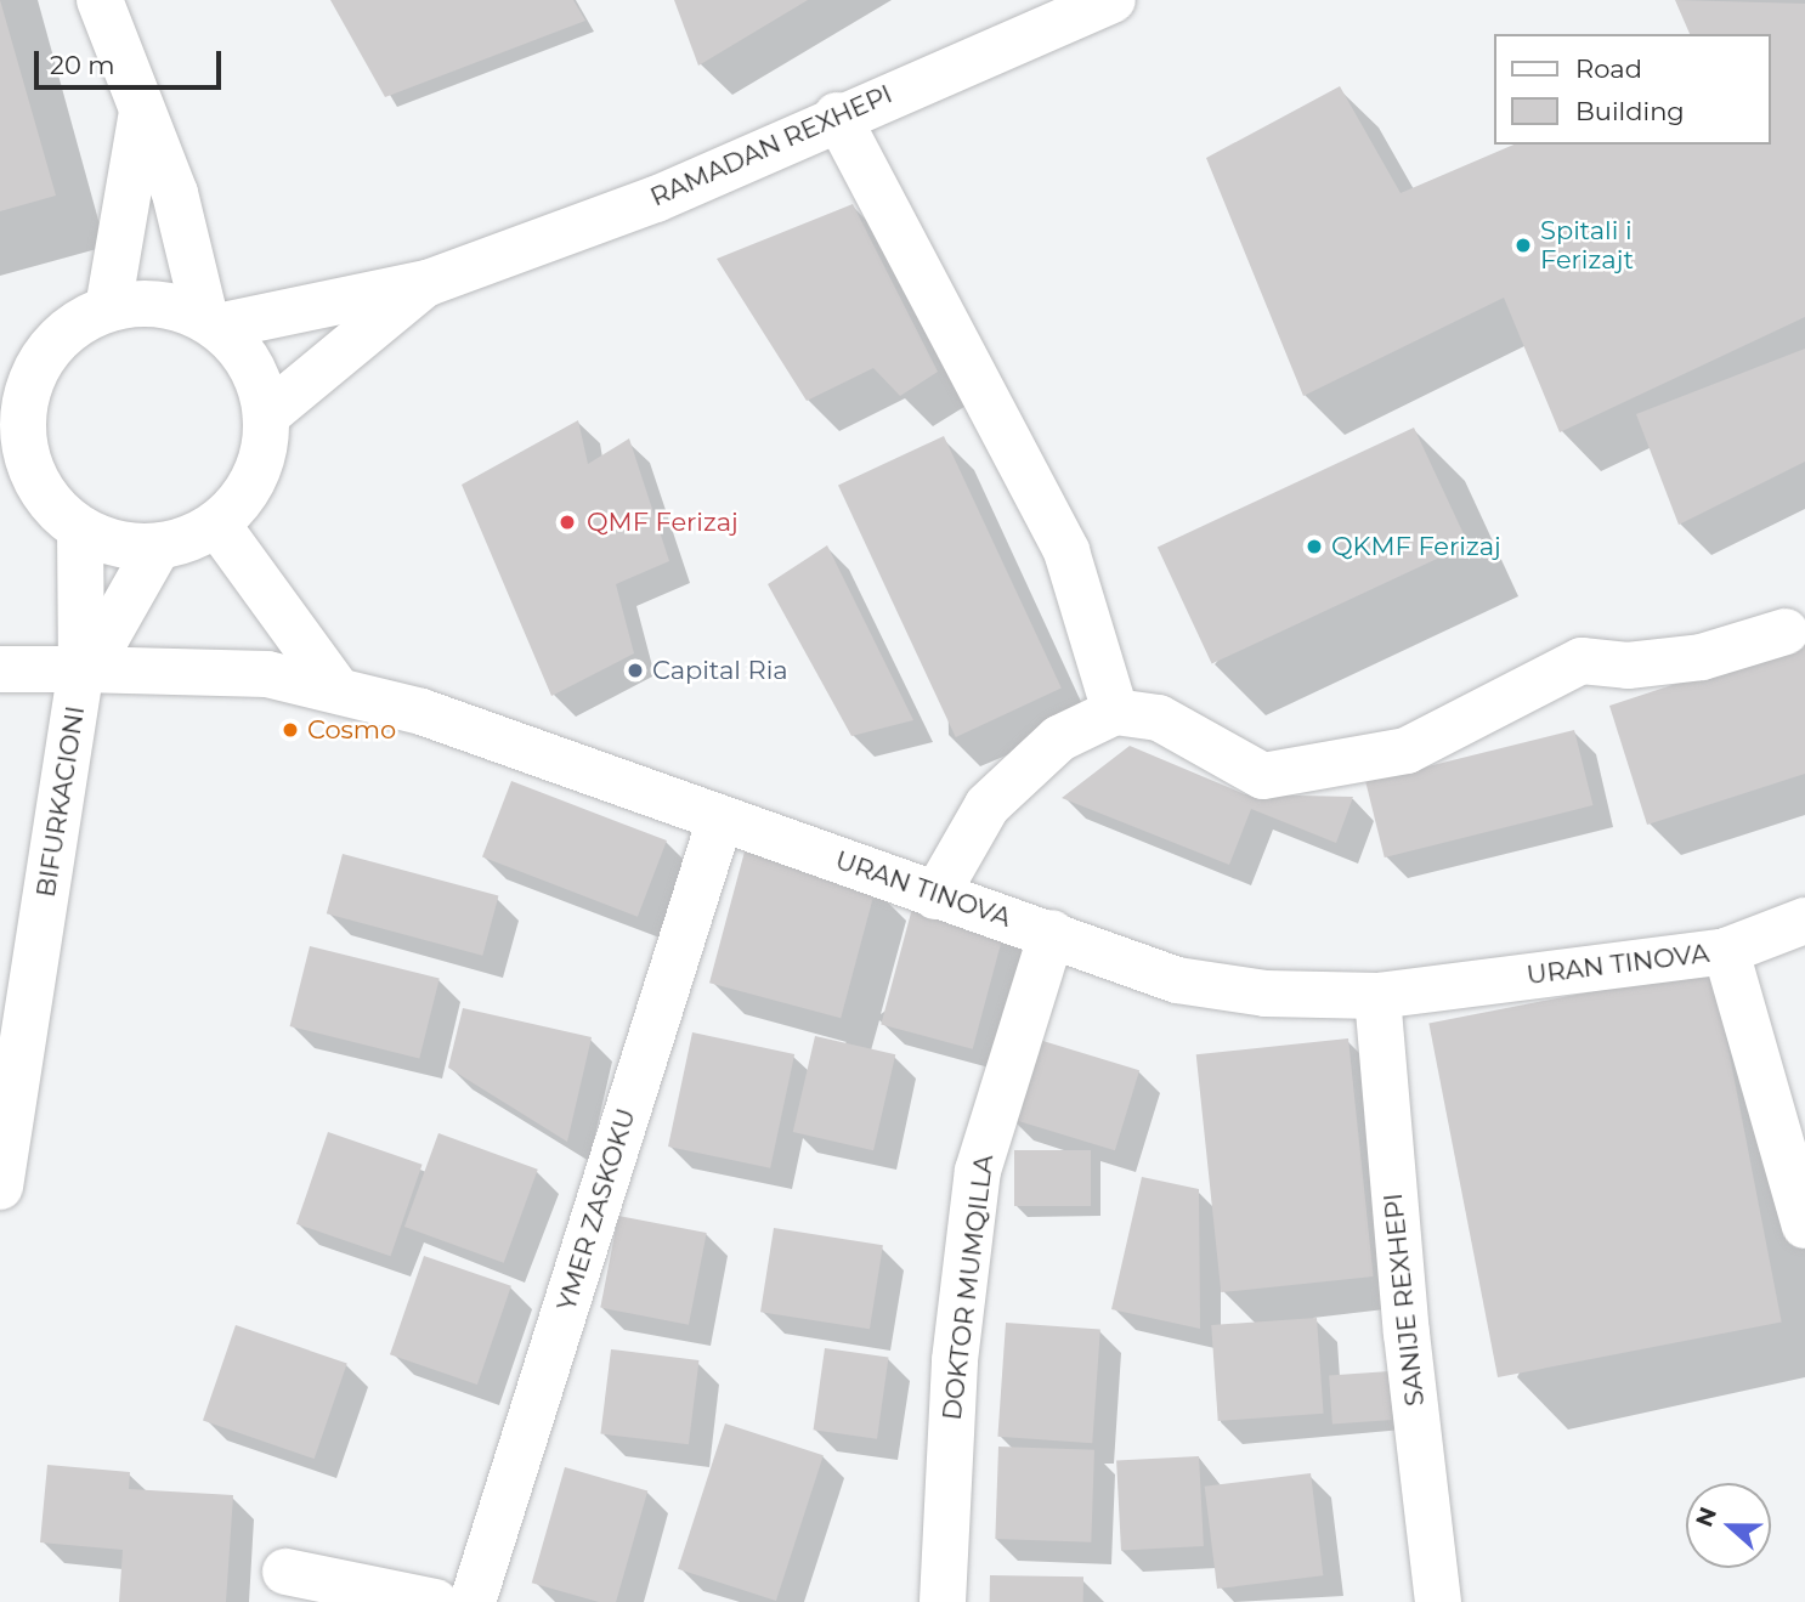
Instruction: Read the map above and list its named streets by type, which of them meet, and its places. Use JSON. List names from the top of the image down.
{
  "streets": {
    "street": [
      "RAMADAN REXHEPI",
      "BIFURKACIONI",
      "URAN TINOVA",
      "YMER ZASKOKU",
      "DOKTOR MUMQILLA",
      "SANIJE REXHEPI"
    ]
  },
  "crossings": [
    ["BIFURKACIONI", "URAN TINOVA"],
    ["URAN TINOVA", "YMER ZASKOKU"],
    ["URAN TINOVA", "DOKTOR MUMQILLA"],
    ["URAN TINOVA", "SANIJE REXHEPI"]
  ],
  "places": [
    "Spitali i Ferizajt",
    "QMF Ferizaj",
    "QKMF Ferizaj",
    "Capital Ria",
    "Cosmo"
  ],
  "legend": ["Road", "Building"],
  "scale_bar": "20 m",
  "north": "left"
}
